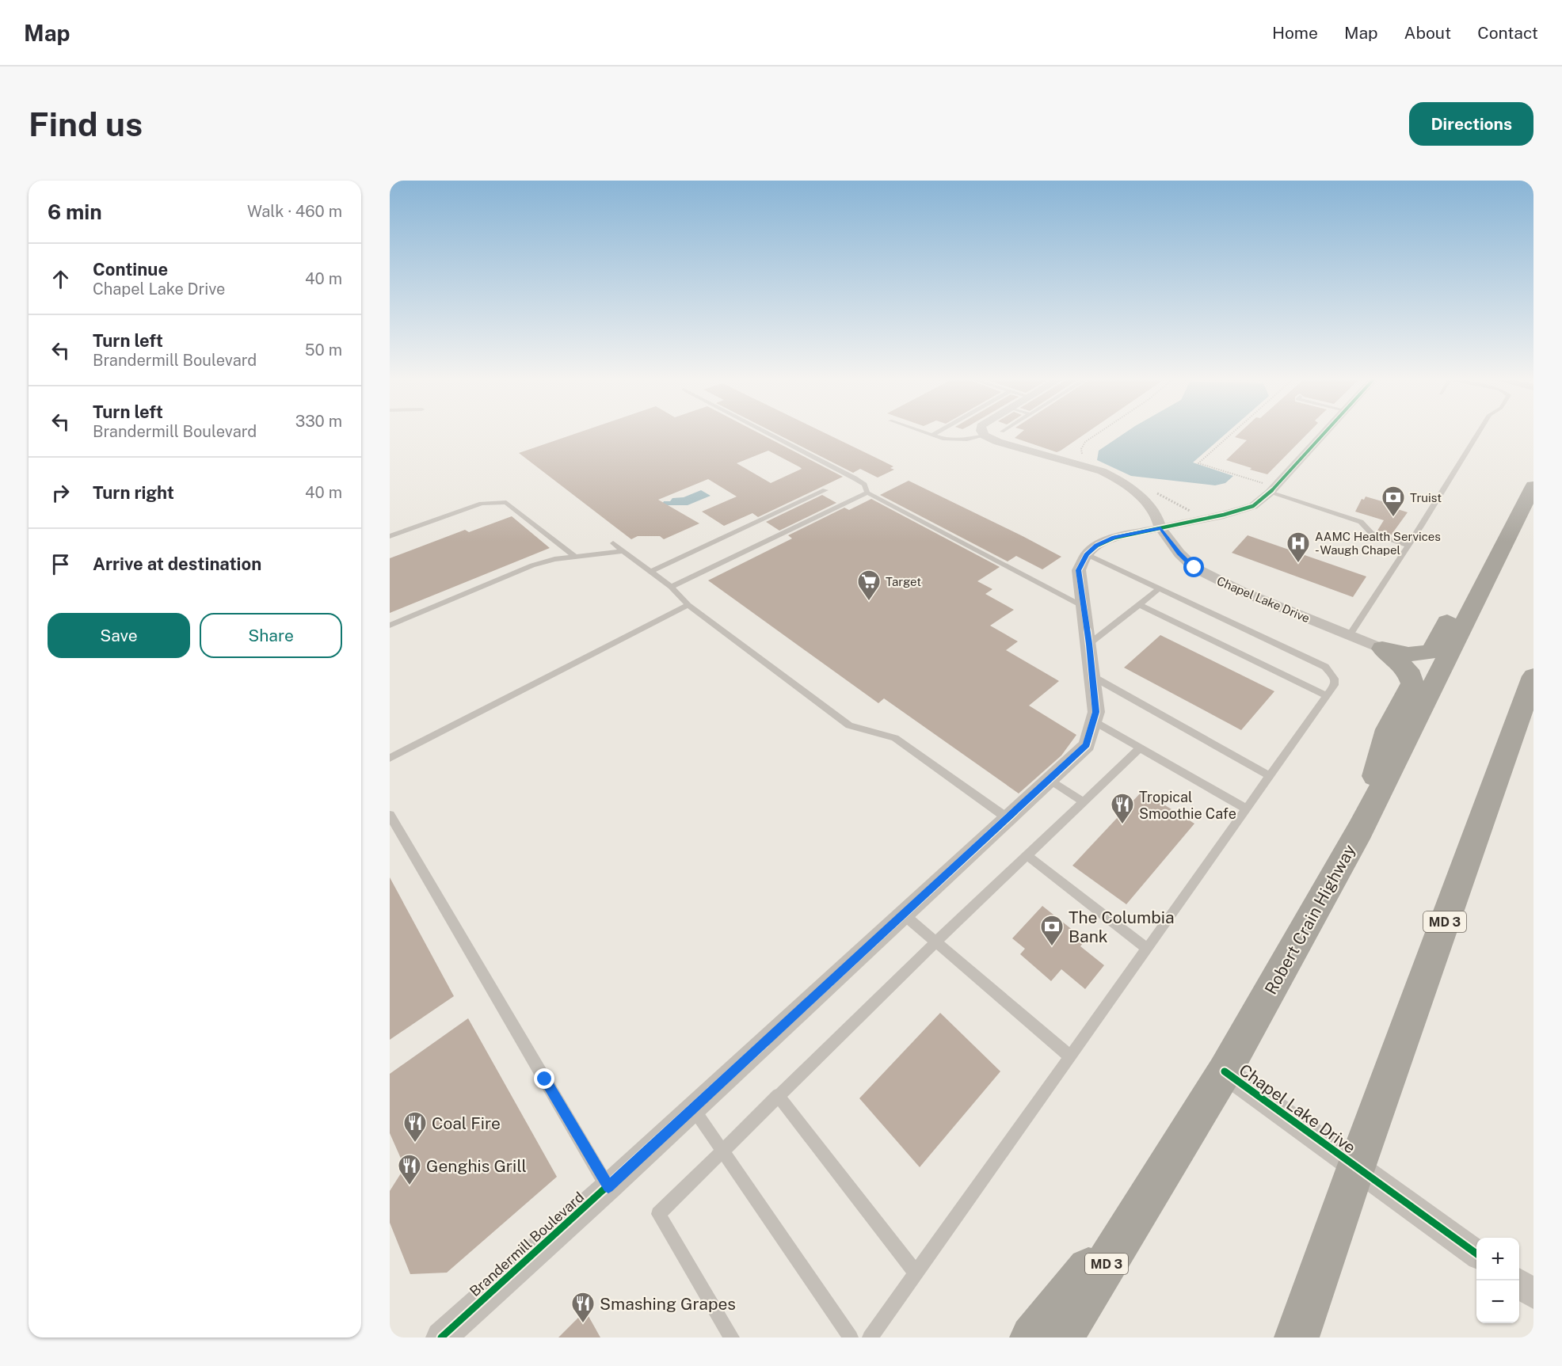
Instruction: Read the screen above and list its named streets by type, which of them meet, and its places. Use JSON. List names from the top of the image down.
{
  "streets": {
    "highway": ["Robert Crain Highway", "MD 3"],
    "street": ["Chapel Lake Drive", "Brandermill Boulevard"]
  },
  "crossings": [
    ["Chapel Lake Drive", "Robert Crain Highway"],
    ["Chapel Lake Drive", "MD 3"]
  ],
  "places": {
    "bank": ["Truist", "The Columbia Bank"],
    "hospital": ["AAMC Health Services - Waugh Chapel"],
    "supermarket": ["Target"],
    "restaurant": [
      "Tropical Smoothie Cafe",
      "Coal Fire",
      "Genghis Grill",
      "Smashing Grapes"
    ]
  },
  "page": {
    "header": "Map",
    "nav": [
      "Home",
      "Map",
      "About",
      "Contact"
    ],
    "buttons": [
      "Directions",
      ["Save", "Share"]
    ],
    "title": "Find us",
    "heading": ["6 min", "Walk · 460 m"],
    "list": [
      ["Continue", "Chapel Lake Drive", "40 m"],
      ["Turn left", "Brandermill Boulevard", "50 m"],
      ["Turn left", "Brandermill Boulevard", "330 m"],
      ["Turn right", "40 m"],
      "Arrive at destination"
    ],
    "map_buttons": ["+", "−"]
  }
}
